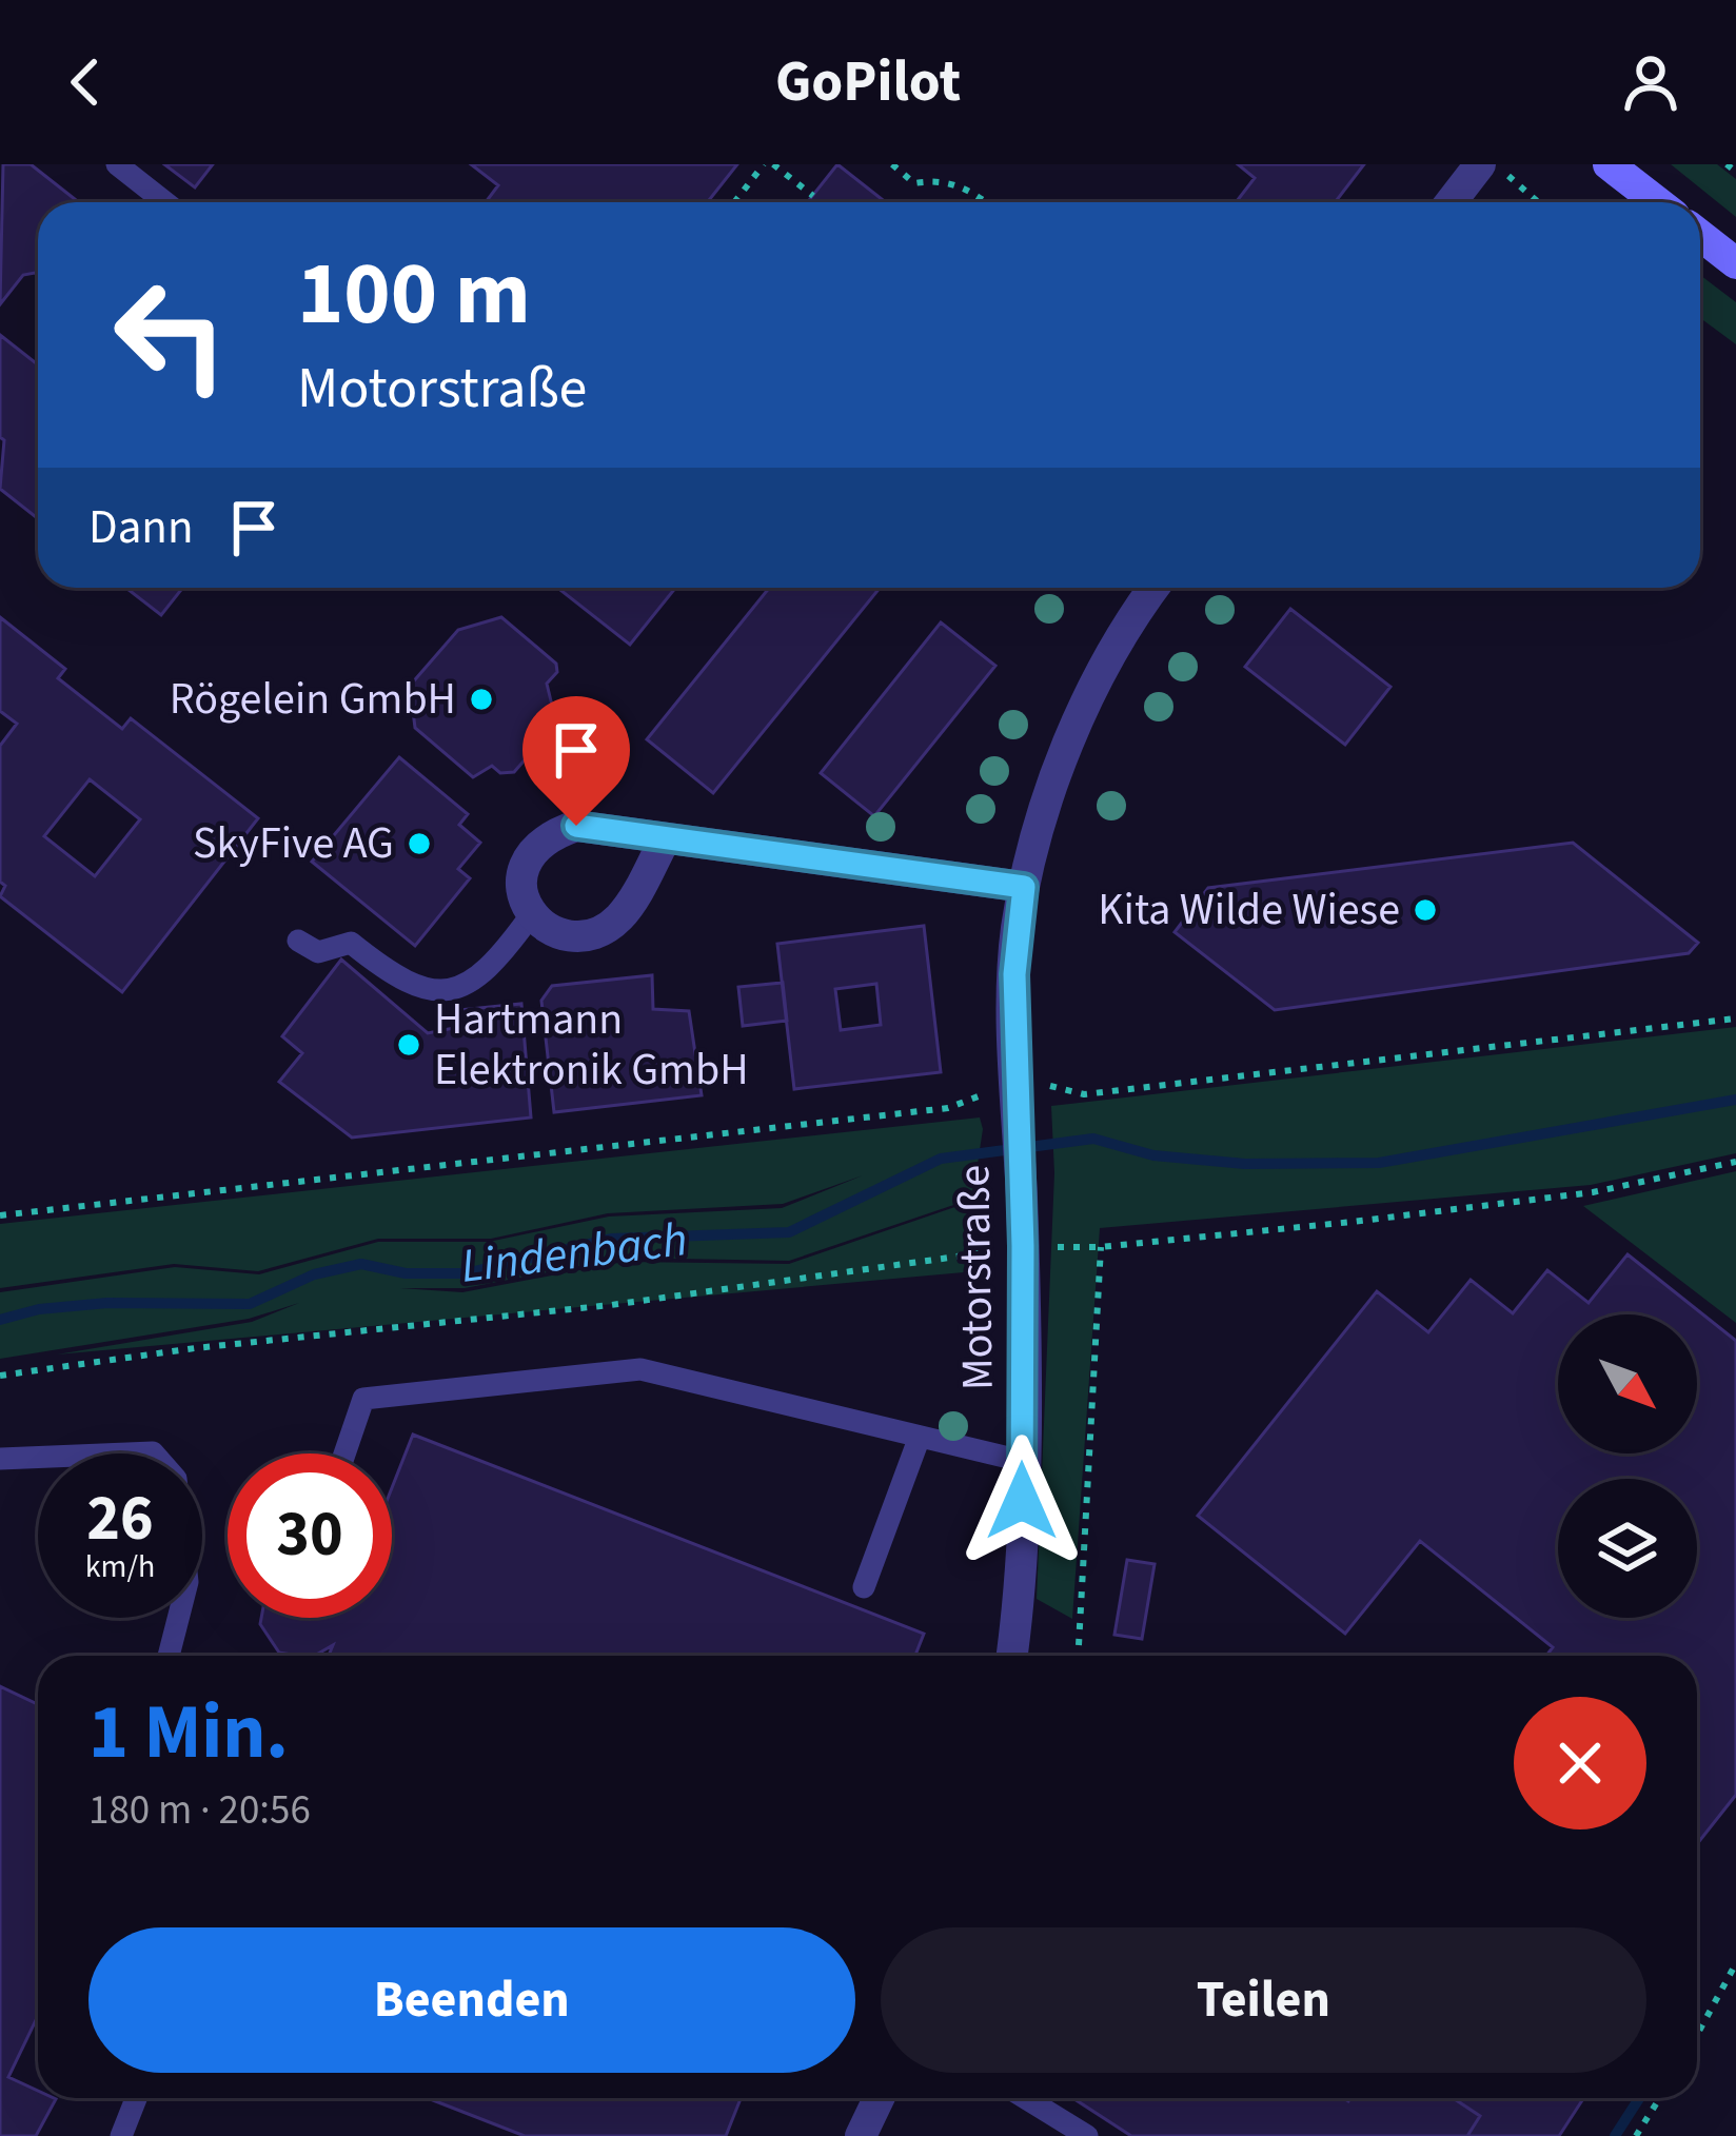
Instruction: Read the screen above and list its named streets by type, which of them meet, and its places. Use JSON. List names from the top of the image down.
{
  "streets": {
    "street": ["Motorstraße"]
  },
  "water": ["Lindenbach"],
  "places": [
    "Rögelein GmbH",
    "SkyFive AG",
    "Kita Wilde Wiese",
    "Hartmann Elektronik GmbH"
  ],
  "north": "bottom right",
  "page": {
    "header": "GoPilot",
    "turn": ["100 m", "Motorstraße"],
    "then": "Dann",
    "speed": "26 km/h",
    "limit": "30",
    "heading": ["1 Min.", "180 m · 20:56"],
    "buttons": ["Beenden", "Teilen"]
  }
}
